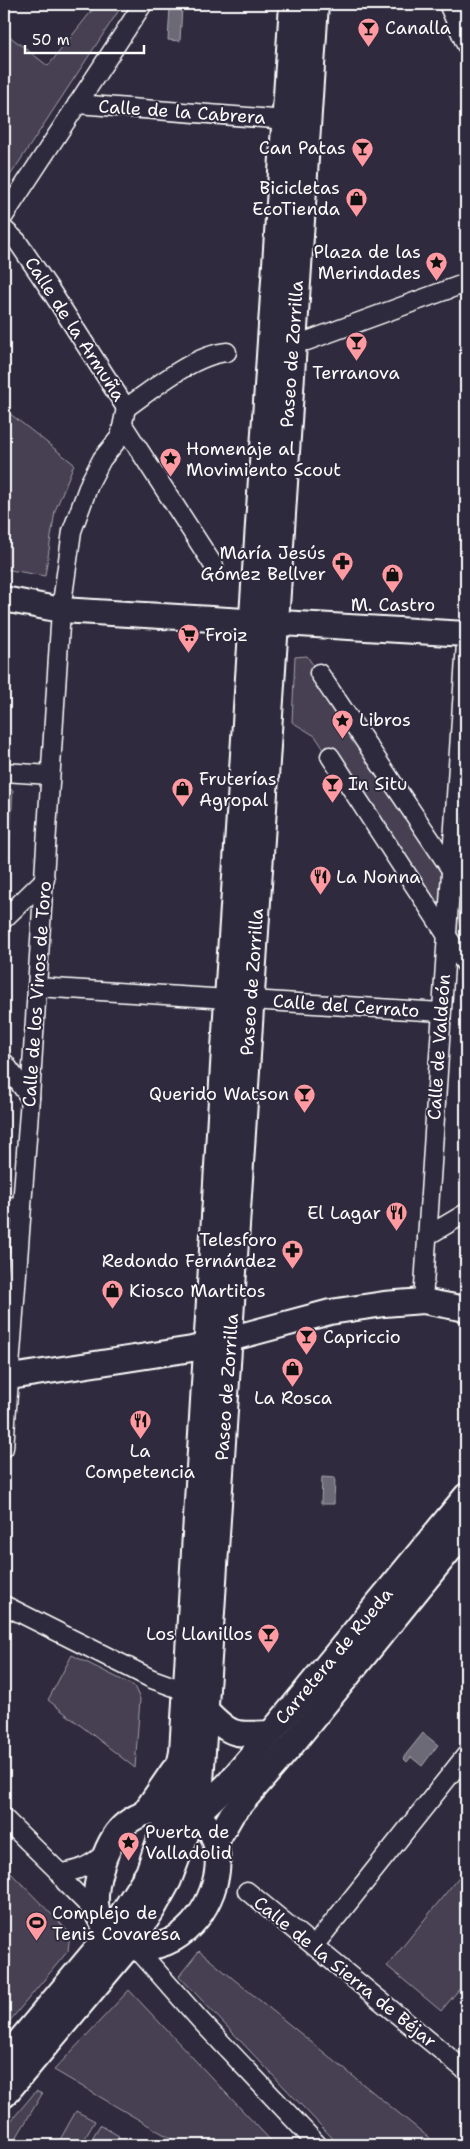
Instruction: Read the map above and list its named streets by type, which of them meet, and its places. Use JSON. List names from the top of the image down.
{
  "streets": {
    "main road": ["Paseo de Zorrilla"],
    "street": [
      "Calle de la Cabrera",
      "Calle de la Armuña",
      "Calle de los Vinos de Toro",
      "Calle del Cerrato",
      "Calle de Valdeón",
      "Carretera de Rueda",
      "Calle de la Sierra de Béjar"
    ]
  },
  "crossings": [
    ["Calle de la Cabrera", "Paseo de Zorrilla"],
    ["Calle de la Armuña", "Calle de los Vinos de Toro"],
    ["Paseo de Zorrilla", "Calle del Cerrato"],
    ["Paseo de Zorrilla", "Carretera de Rueda"],
    ["Calle de los Vinos de Toro", "Calle del Cerrato"],
    ["Calle del Cerrato", "Calle de Valdeón"]
  ],
  "places": {
    "bar": [
      "Canalla",
      "Can Patas",
      "Terranova",
      "In Situ",
      "Querido Watson",
      "Capriccio",
      "Los Llanillos"
    ],
    "shop": [
      "Bicicletas EcoTienda",
      "M. Castro",
      "Fruterías Agropal",
      "Kiosco Martitos",
      "La Rosca"
    ],
    "place": [
      "Plaza de las Merindades",
      "Homenaje al Movimiento Scout",
      "Libros",
      "Puerta de Valladolid"
    ],
    "pharmacy": ["María Jesús Gómez Bellver", "Telesforo Redondo Fernández"],
    "supermarket": ["Froiz"],
    "restaurant": ["La Nonna", "El Lagar", "La Competencia"],
    "sports": ["Complejo de Tenis Covaresa"]
  },
  "scale_bar": "50 m"
}
